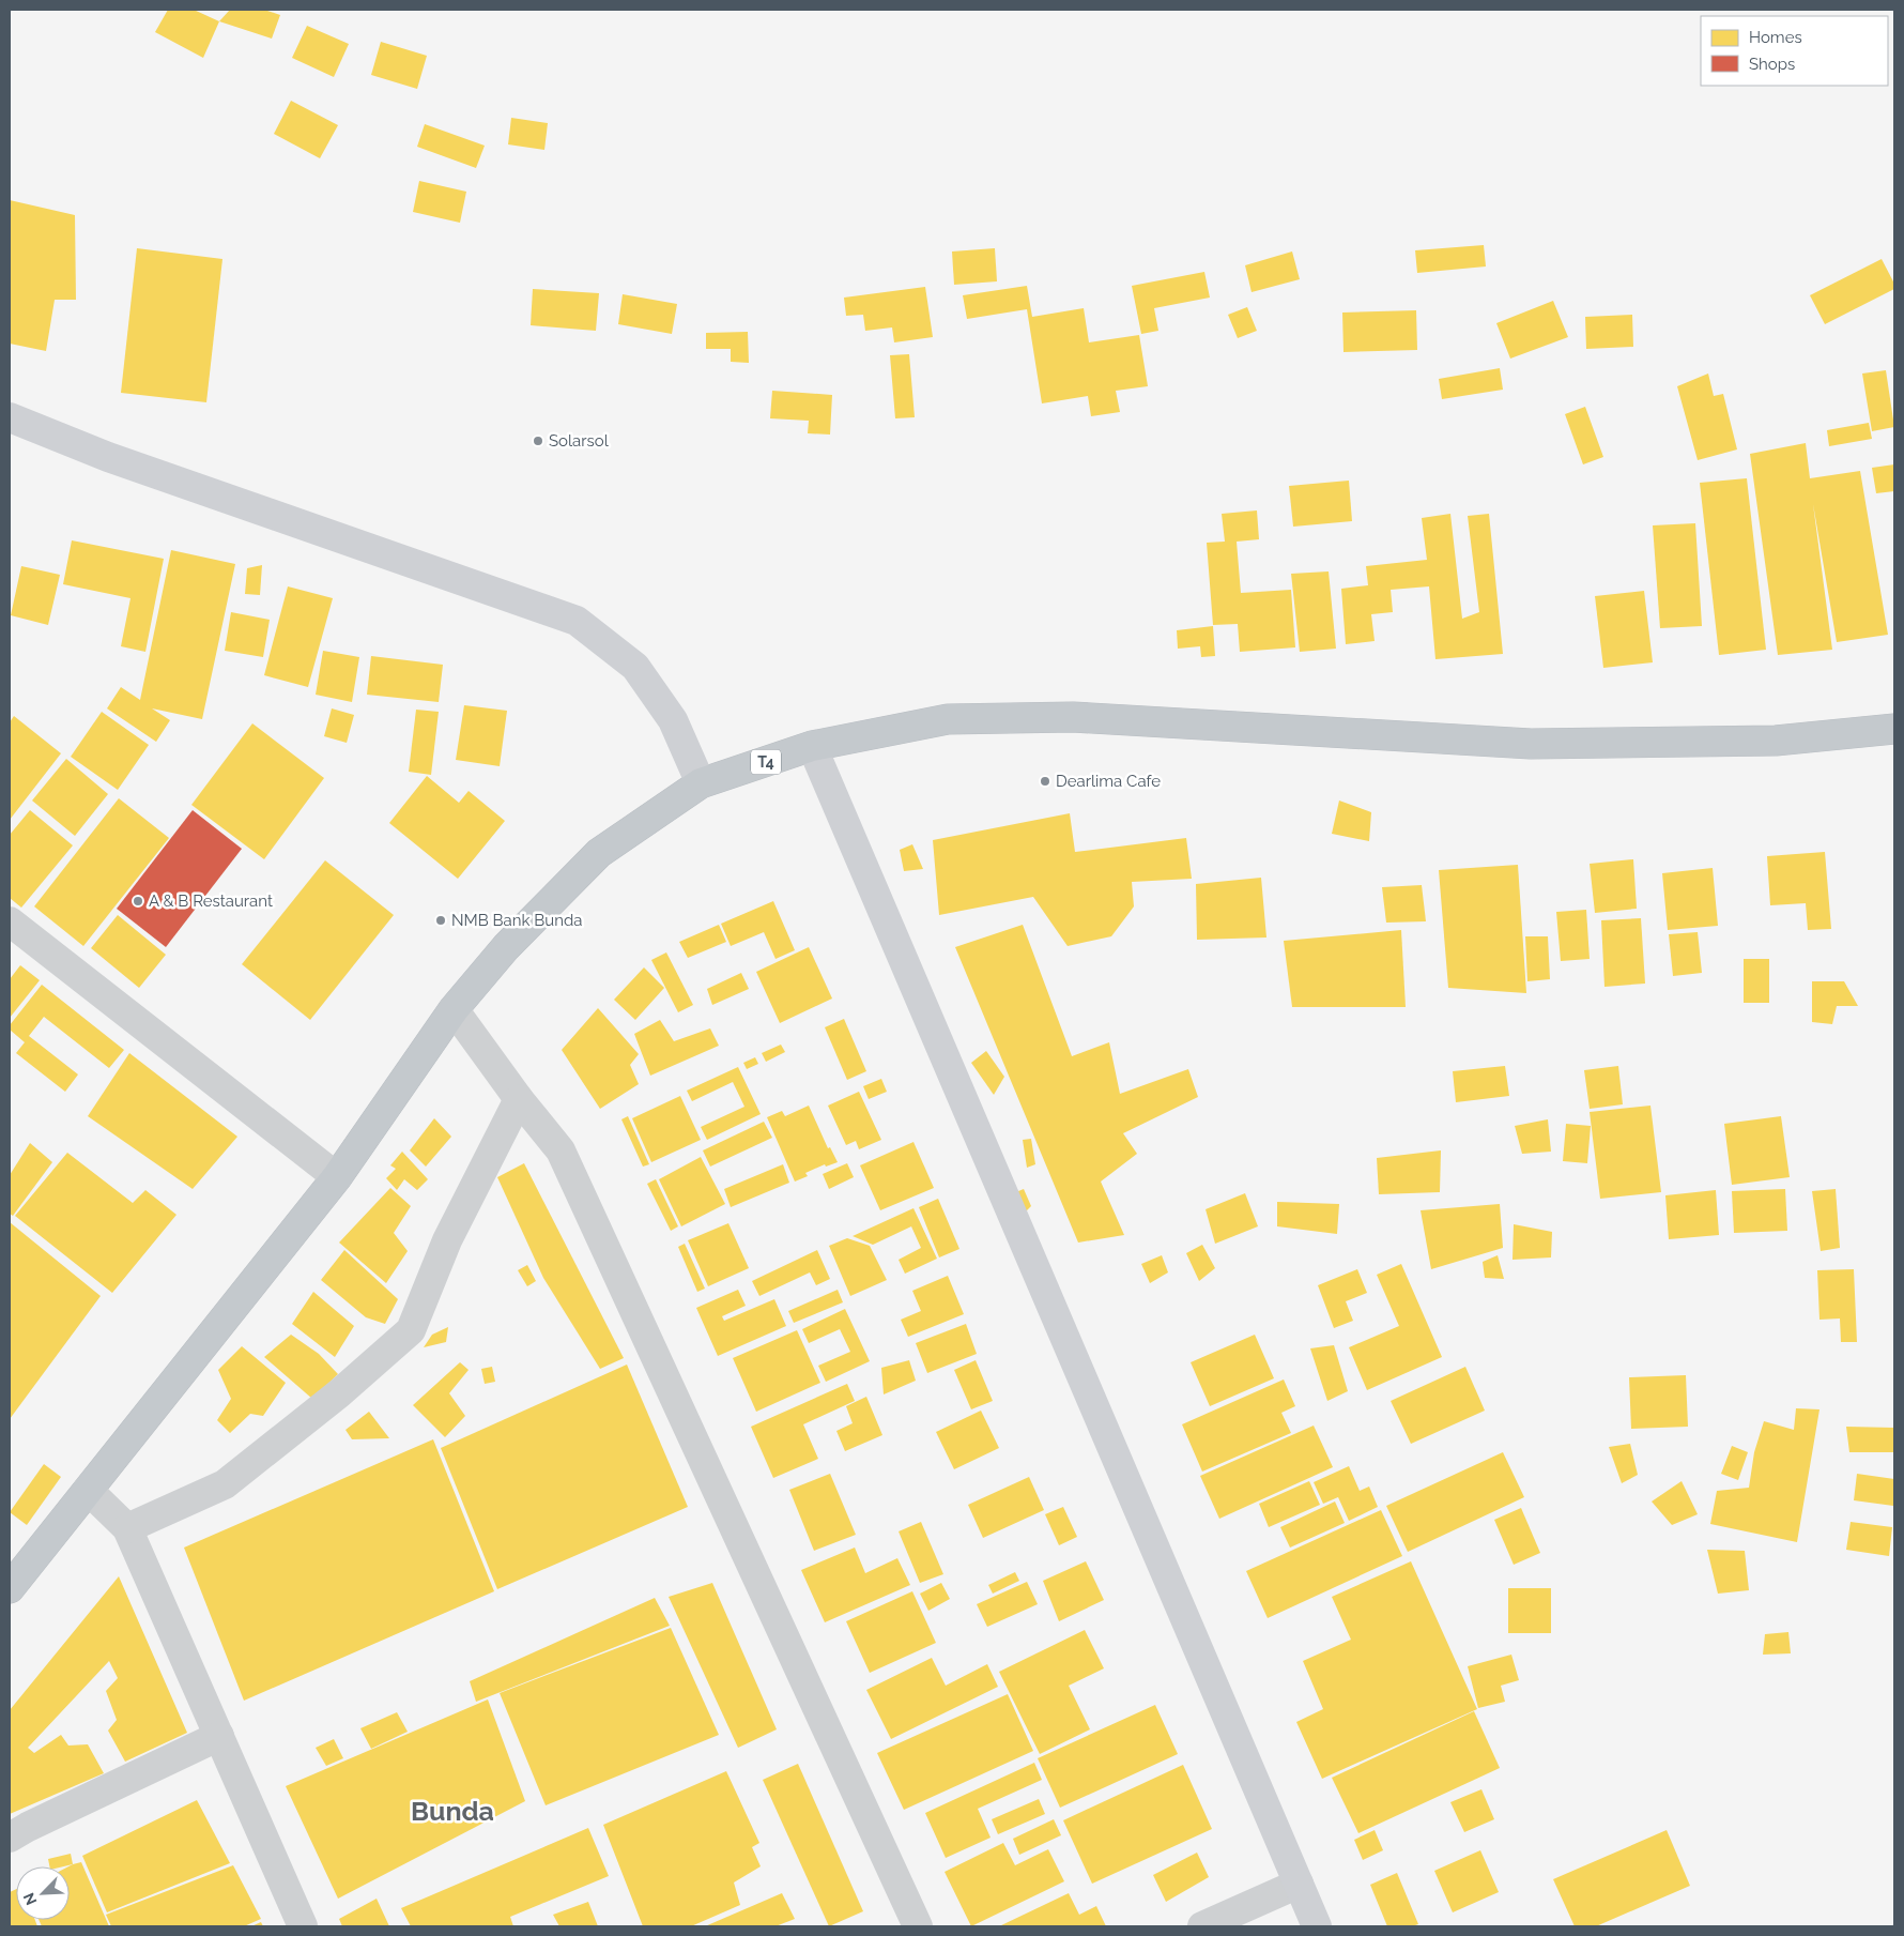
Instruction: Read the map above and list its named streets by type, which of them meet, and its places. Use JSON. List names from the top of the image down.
{
  "streets": {
    "highway": ["T4"]
  },
  "districts": ["Bunda"],
  "places": [
    "Solarsol",
    "Dearlima Cafe",
    "A & B Restaurant",
    "NMB Bank Bunda"
  ],
  "legend": ["Homes", "Shops"],
  "north": "bottom left"
}
